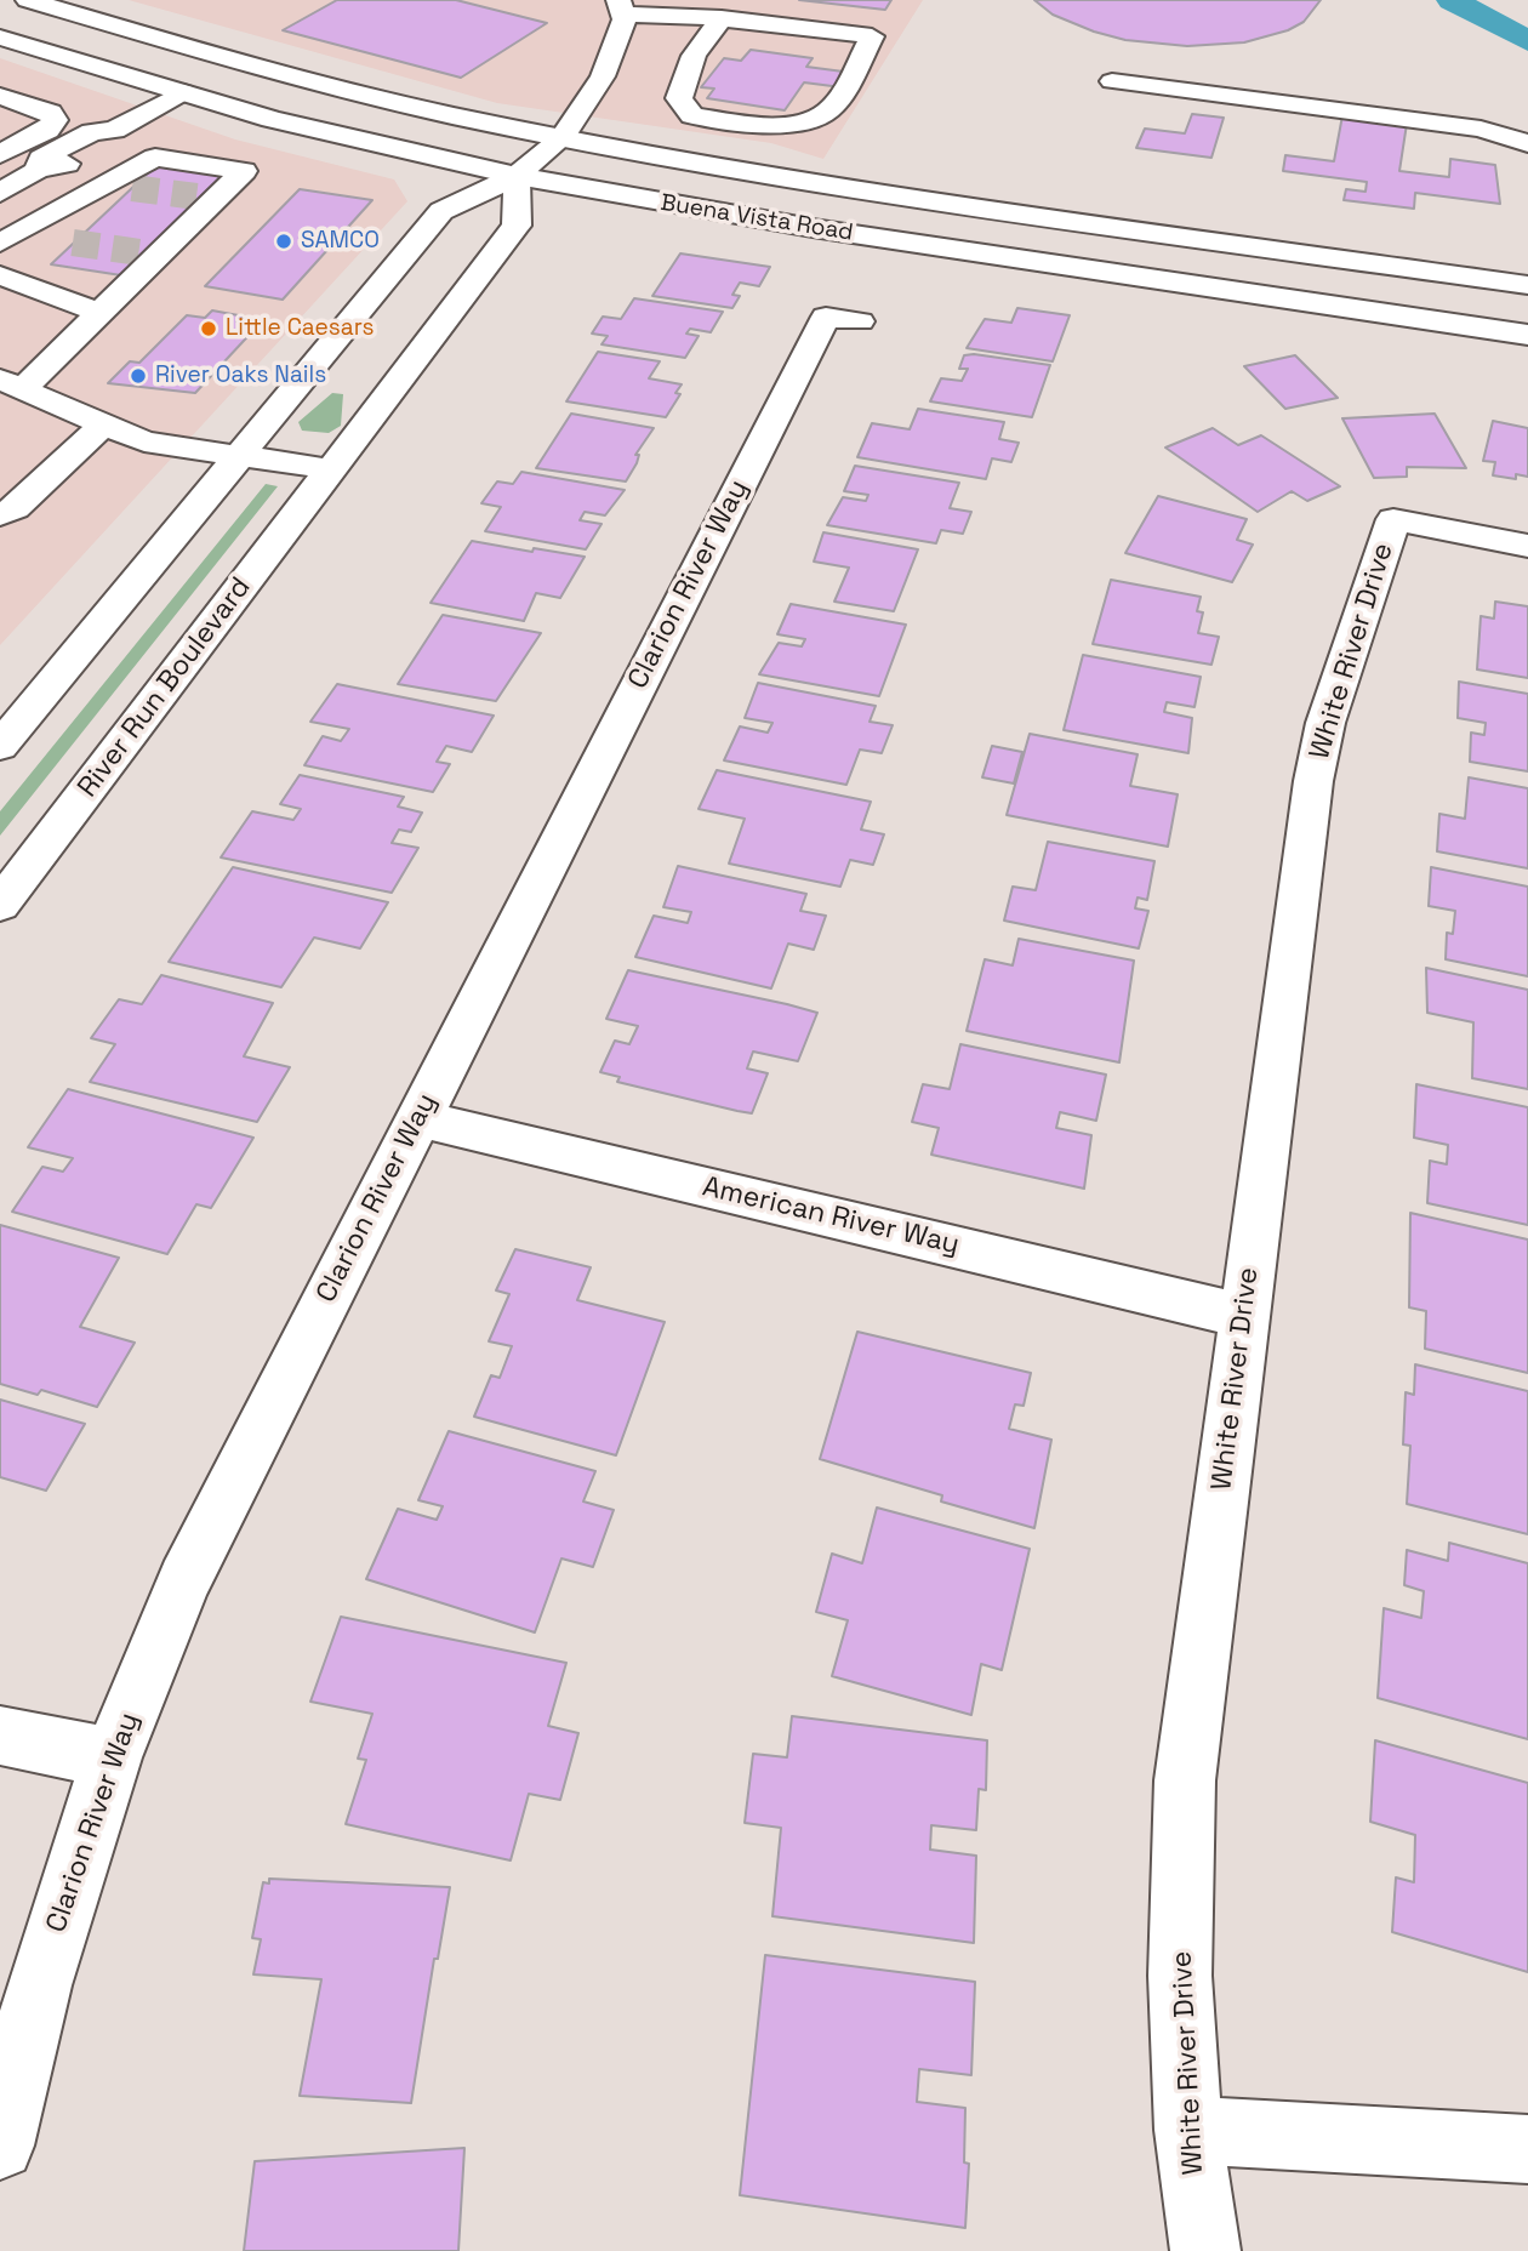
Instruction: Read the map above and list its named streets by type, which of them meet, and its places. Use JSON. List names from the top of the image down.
{
  "streets": {
    "street": [
      "Buena Vista Road",
      "Clarion River Way",
      "White River Drive",
      "River Run Boulevard",
      "American River Way"
    ]
  },
  "crossings": [
    ["Buena Vista Road", "River Run Boulevard"],
    ["Clarion River Way", "American River Way"],
    ["White River Drive", "American River Way"]
  ],
  "places": ["SAMCO", "Little Caesars", "River Oaks Nails"]
}
